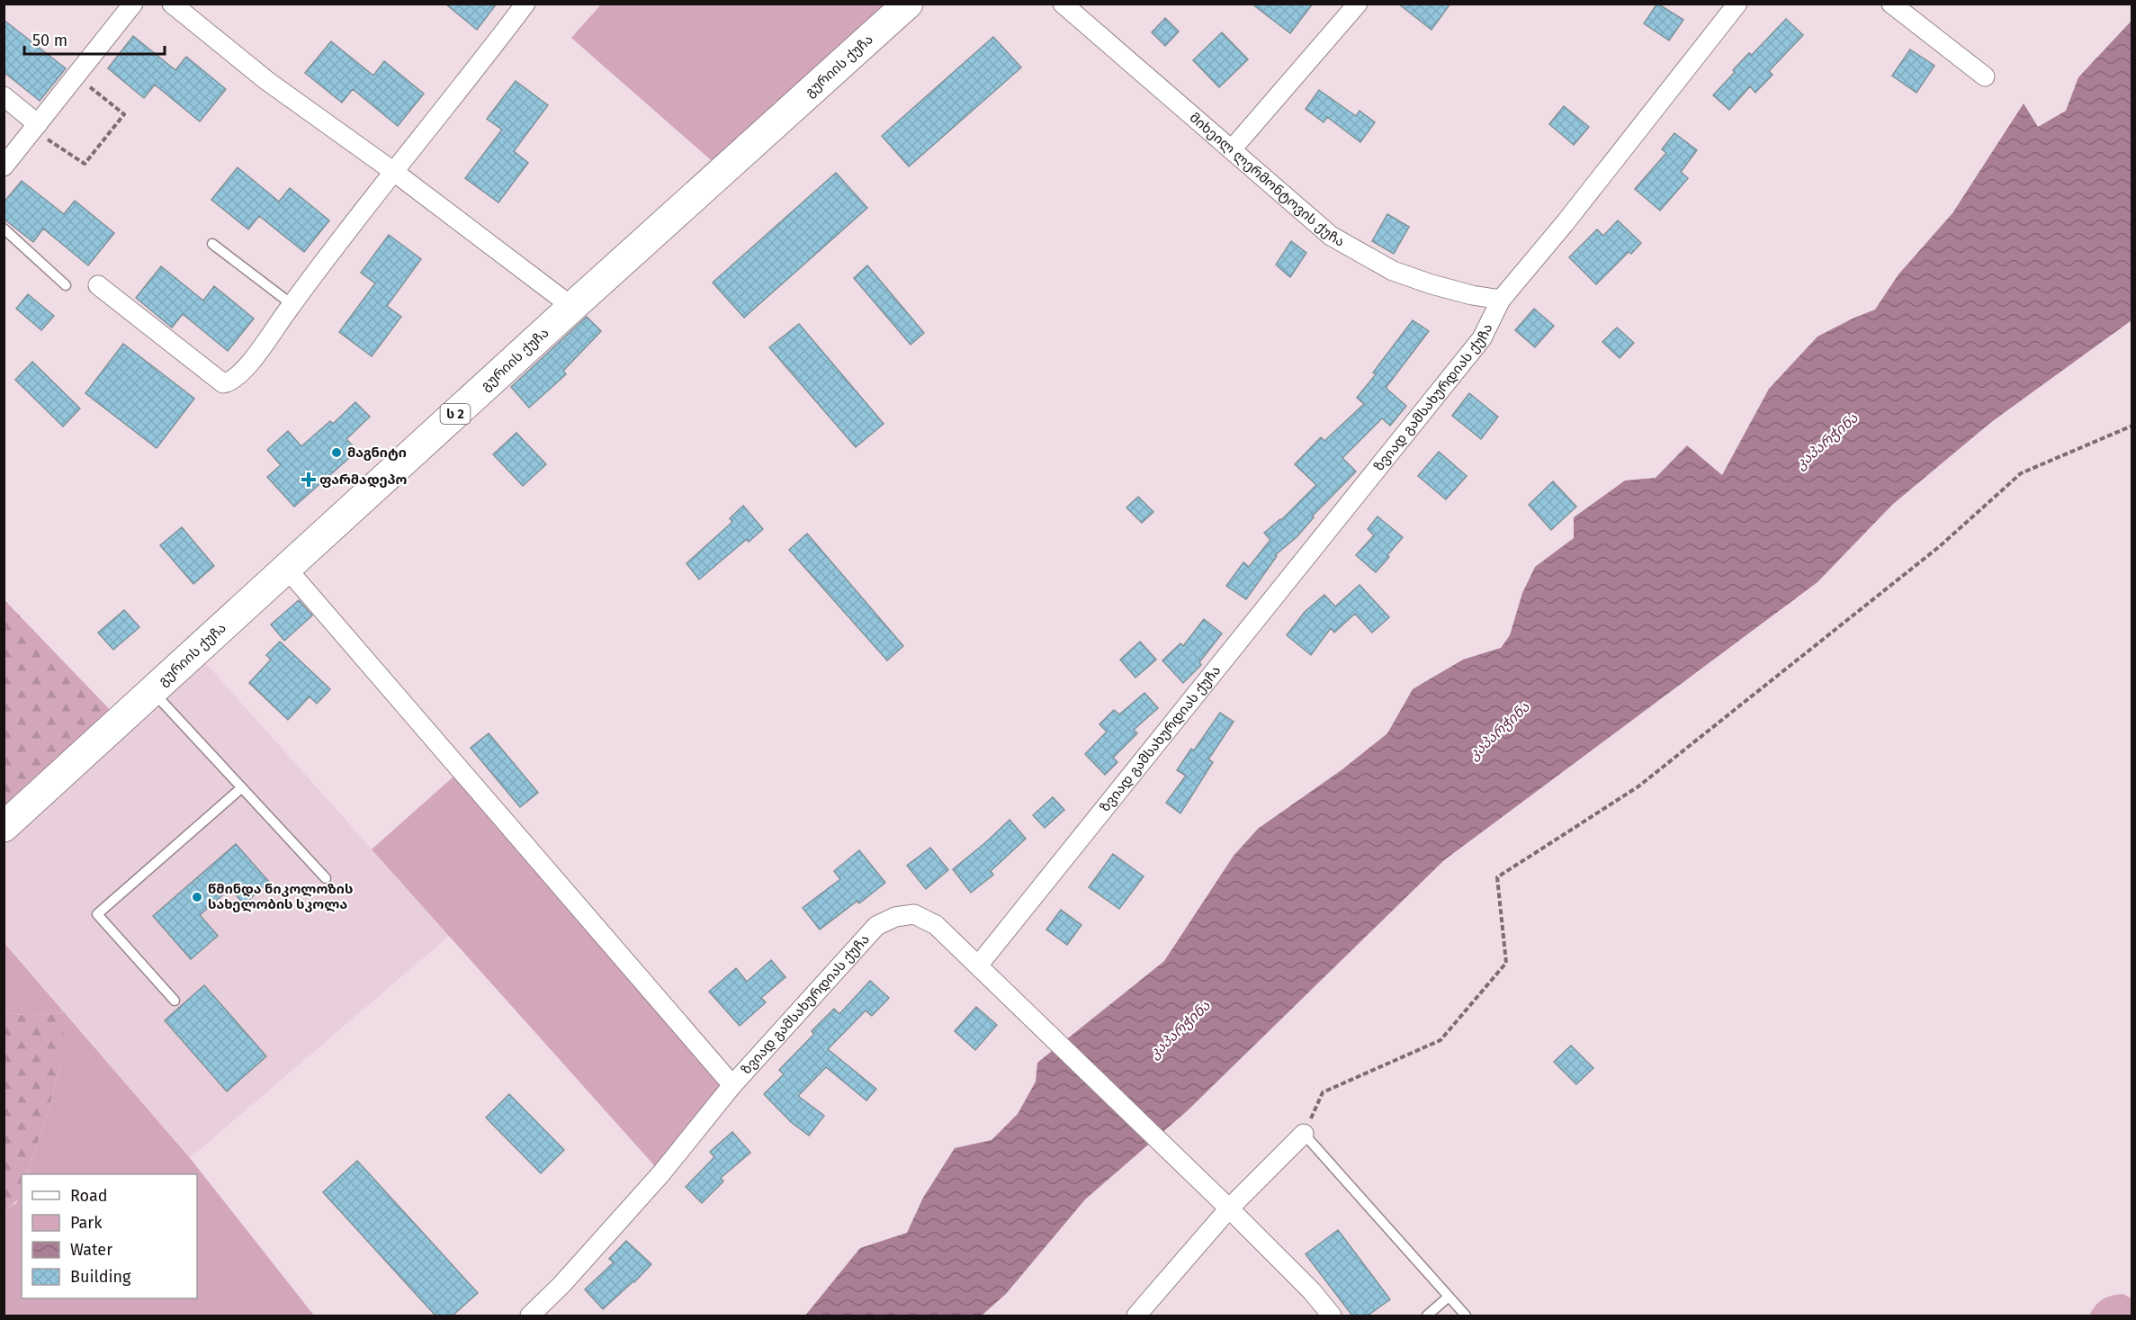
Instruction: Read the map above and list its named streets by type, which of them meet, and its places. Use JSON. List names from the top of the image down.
{
  "streets": {
    "highway": ["გურიის ქუჩა", "ს 2"],
    "street": ["მიხეილ ლერმონტოვის ქუჩა", "ზვიად გამსახურდიას ქუჩა"]
  },
  "crossings": [
    ["მიხეილ ლერმონტოვის ქუჩა", "ზვიად გამსახურდიას ქუჩა"]
  ],
  "water": ["კაპარჭინა"],
  "places": {
    "other": ["მაგნიტი", "წმინდა ნიკოლოზის სახელობის სკოლა"],
    "health": ["ფარმადეპო"]
  },
  "legend": [
    "Road",
    "Park",
    "Water",
    "Building"
  ],
  "scale_bar": "50 m"
}
